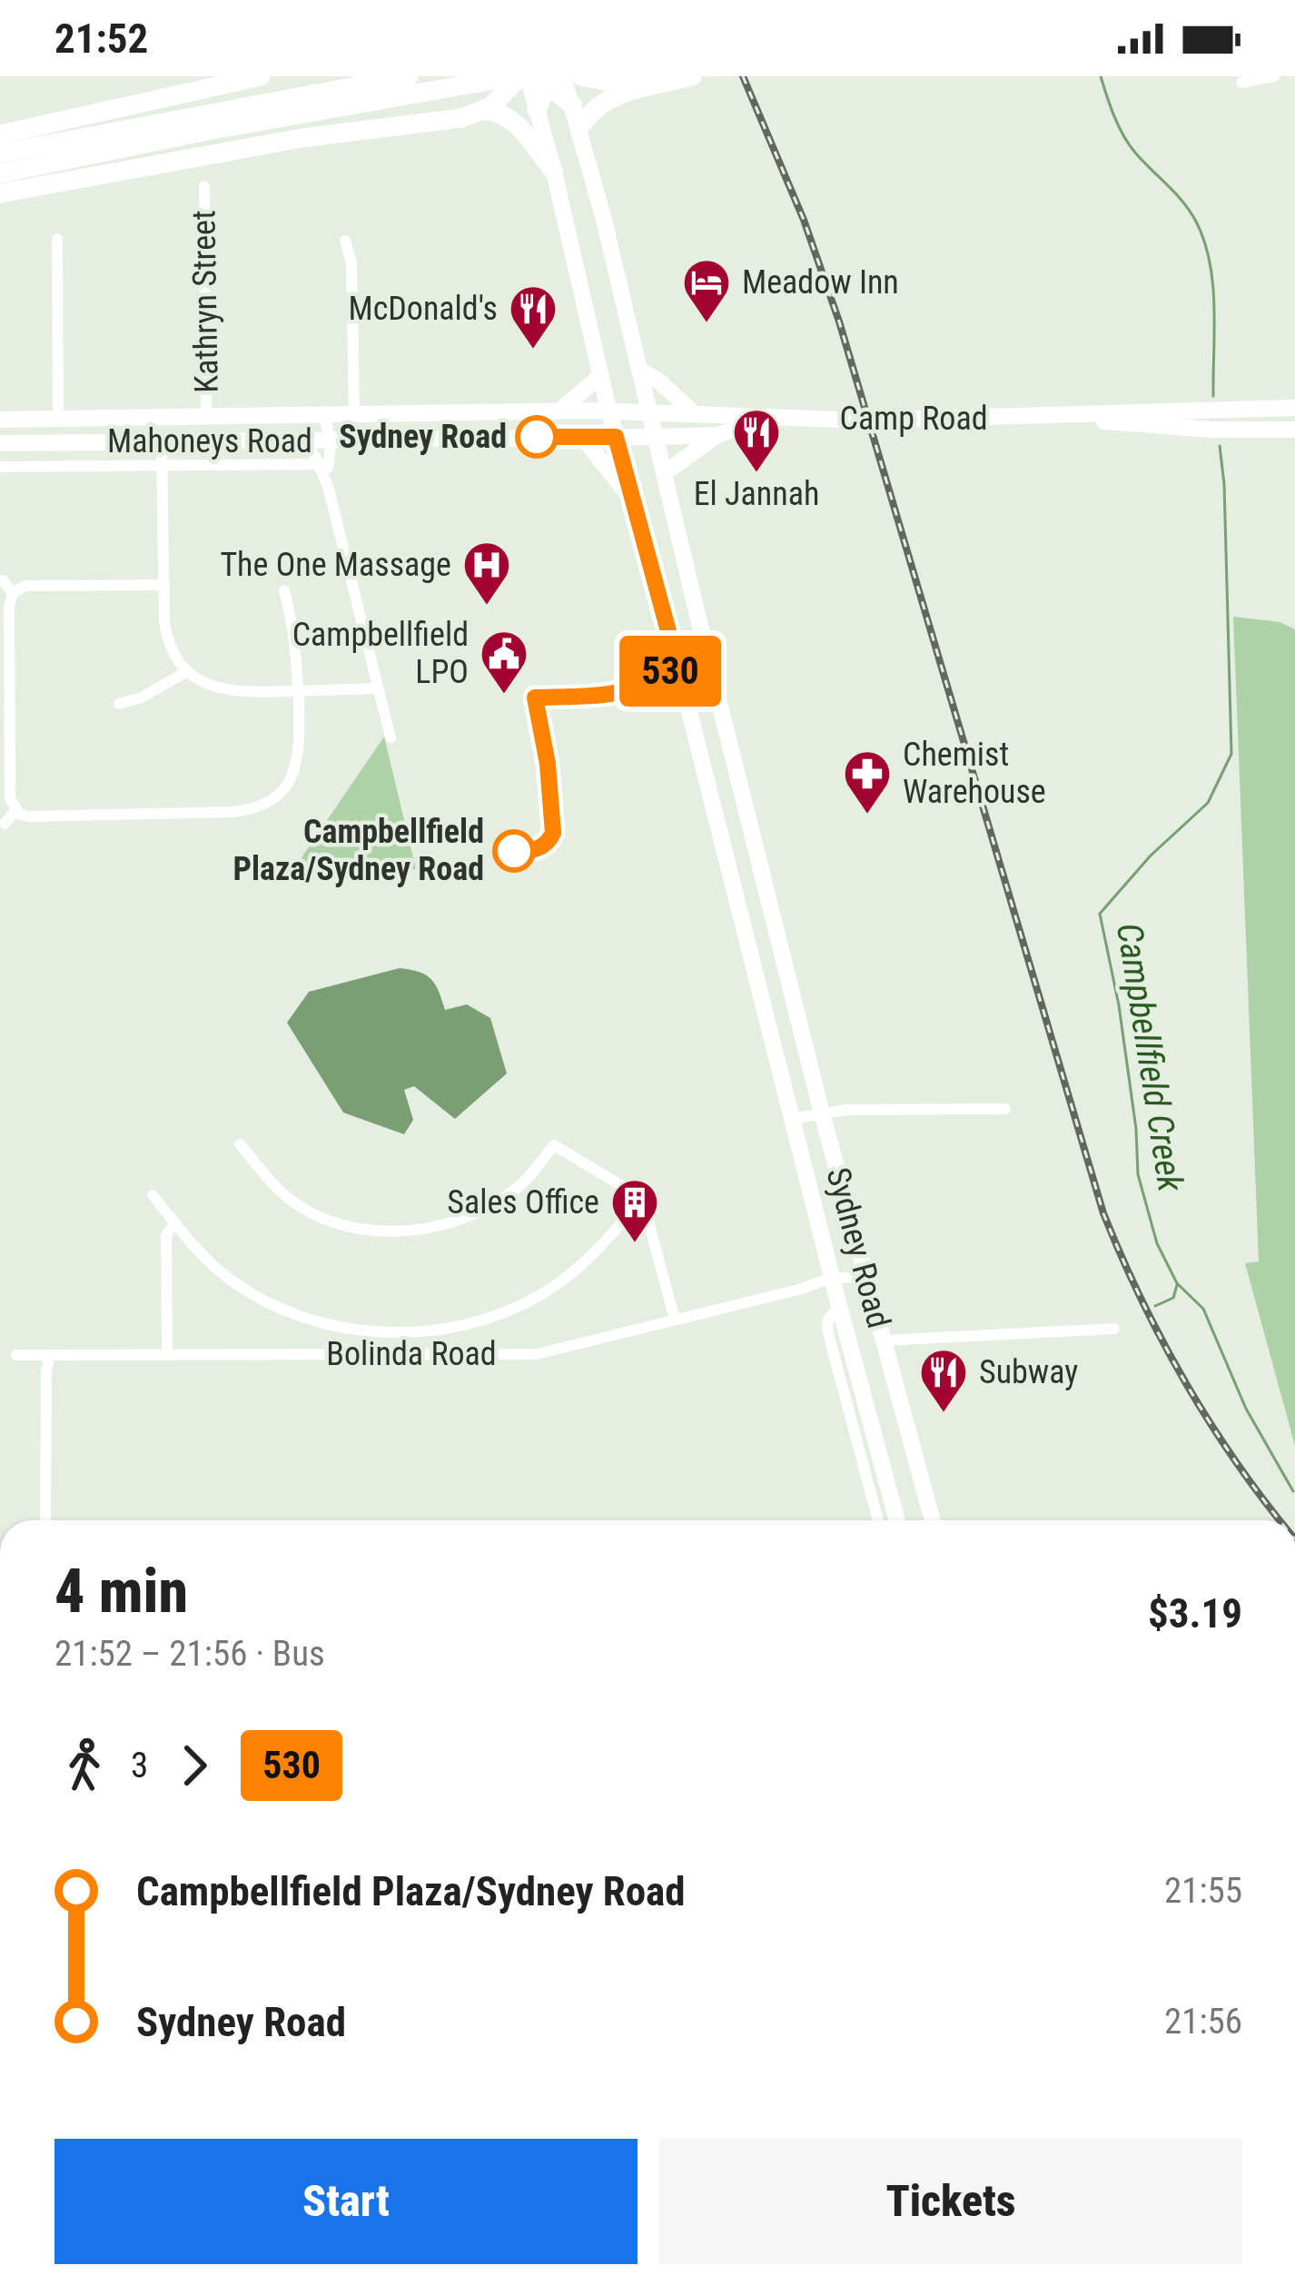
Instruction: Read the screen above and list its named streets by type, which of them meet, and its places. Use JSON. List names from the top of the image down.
{
  "streets": {
    "main road": ["Camp Road", "Mahoneys Road", "Sydney Road"],
    "street": ["Kathryn Street", "Bolinda Road"]
  },
  "crossings": [
    ["Kathryn Street", "Mahoneys Road"],
    ["Camp Road", "Mahoneys Road"],
    ["Camp Road", "Sydney Road"],
    ["Mahoneys Road", "Sydney Road"],
    ["Sydney Road", "Bolinda Road"]
  ],
  "water": ["Campbellfield Creek"],
  "places": {
    "hotel": ["Meadow Inn"],
    "restaurant": ["McDonald's", "El Jannah", "Subway"],
    "other": ["Sydney Road", "Campbellfield Plaza/Sydney Road"],
    "hospital": ["The One Massage"],
    "public building": ["Campbellfield LPO"],
    "pharmacy": ["Chemist Warehouse"],
    "building": ["Sales Office"]
  },
  "lines": ["bus line 530"],
  "page": {
    "status": "21:52",
    "on_map": "530",
    "heading": ["4 min", "21:52 – 21:56 · Bus", "$3.19"],
    "legs": ["3", "530"],
    "list": [
      {
        "name": "Campbellfield Plaza/Sydney Road",
        "value": "21:55"
      },
      {
        "name": "Sydney Road",
        "value": "21:56"
      }
    ],
    "buttons": ["Start", "Tickets"]
  }
}
